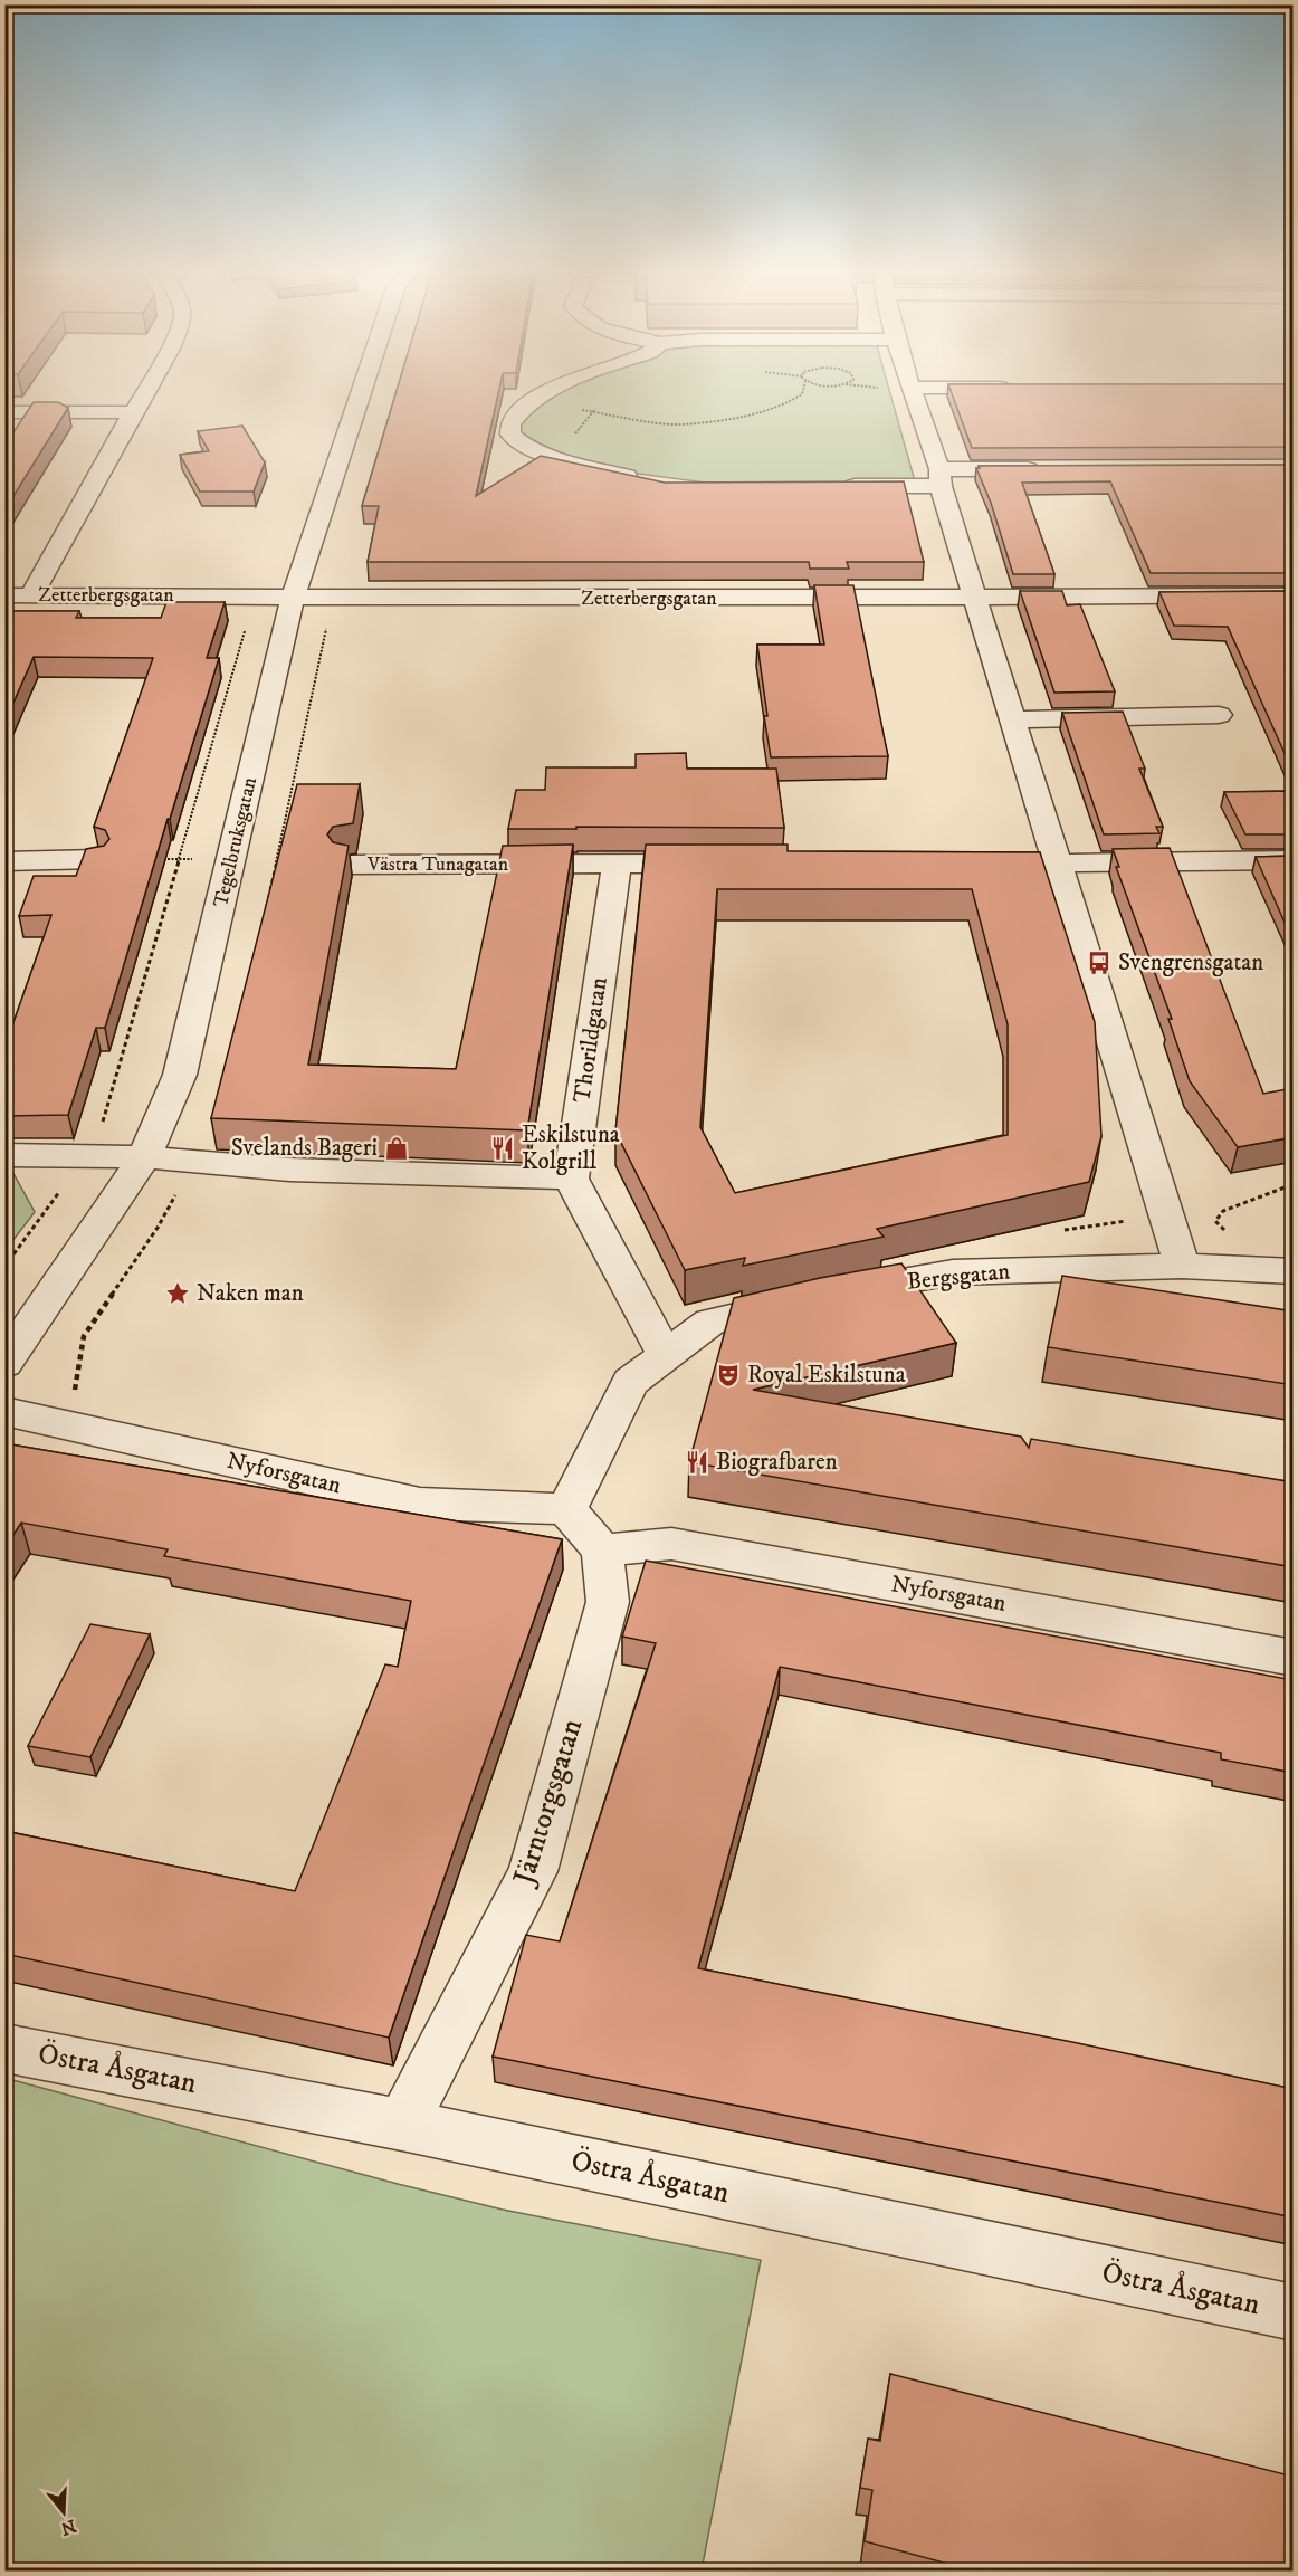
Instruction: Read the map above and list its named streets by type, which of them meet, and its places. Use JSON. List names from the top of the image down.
{
  "streets": {
    "street": [
      "Zetterbergsgatan",
      "Tegelbruksgatan",
      "Västra Tunagatan",
      "Thorildgatan",
      "Bergsgatan",
      "Nyforsgatan",
      "Järntorgsgatan",
      "Östra Åsgatan"
    ]
  },
  "crossings": [
    ["Zetterbergsgatan", "Tegelbruksgatan"],
    ["Västra Tunagatan", "Thorildgatan"],
    ["Bergsgatan", "Nyforsgatan"],
    ["Nyforsgatan", "Järntorgsgatan"],
    ["Järntorgsgatan", "Östra Åsgatan"]
  ],
  "places": {
    "bus stop": ["Svengrensgatan"],
    "shop": ["Svelands Bageri"],
    "restaurant": ["Eskilstuna Kolgrill", "Biografbaren"],
    "place": ["Naken man"],
    "theatre": ["Royal Eskilstuna"]
  },
  "north": "bottom"
}
